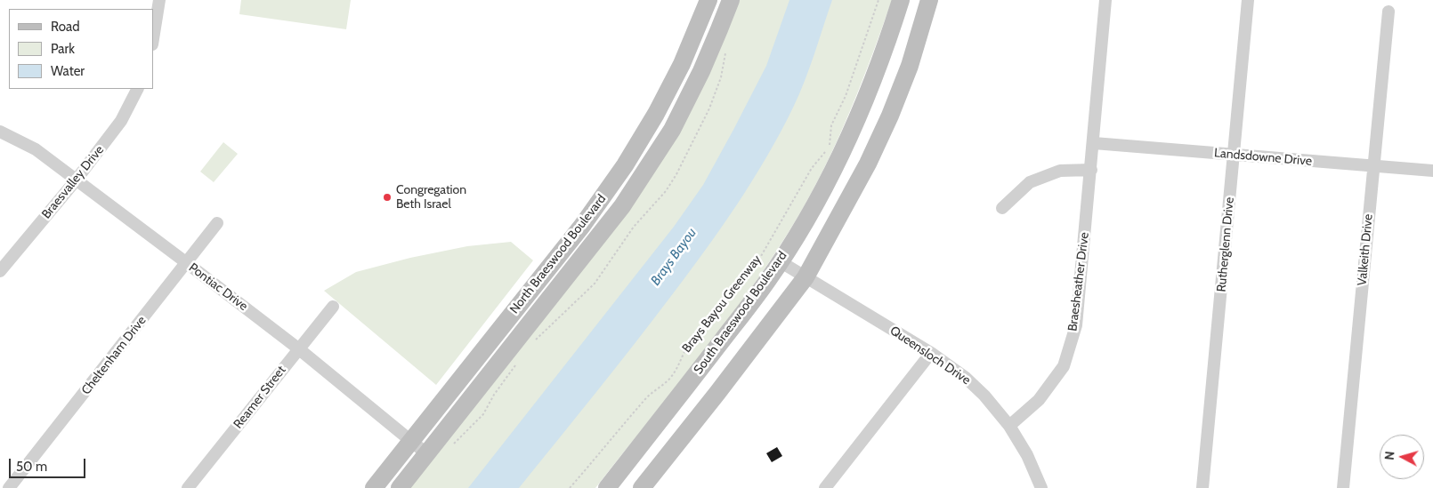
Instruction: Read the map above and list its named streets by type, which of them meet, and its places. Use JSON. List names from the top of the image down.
{
  "streets": {
    "main road": ["North Braeswood Boulevard", "South Braeswood Boulevard"],
    "street": [
      "Landsdowne Drive",
      "Braesvalley Drive",
      "Rutherglenn Drive",
      "Valkeith Drive",
      "Braesheather Drive",
      "Pontiac Drive",
      "Cheltenham Drive",
      "Queensloch Drive",
      "Reamer Street"
    ],
    "path": ["Brays Bayou Greenway"]
  },
  "crossings": [
    ["Landsdowne Drive", "Rutherglenn Drive"],
    ["Landsdowne Drive", "Valkeith Drive"],
    ["Landsdowne Drive", "Braesheather Drive"],
    ["Braesvalley Drive", "Pontiac Drive"],
    ["North Braeswood Boulevard", "Pontiac Drive"],
    ["Braesheather Drive", "Queensloch Drive"],
    ["Pontiac Drive", "Cheltenham Drive"],
    ["Pontiac Drive", "Reamer Street"],
    ["South Braeswood Boulevard", "Queensloch Drive"]
  ],
  "water": ["Brays Bayou"],
  "places": ["Congregation Beth Israel"],
  "legend": ["Road", "Park", "Water"],
  "scale_bar": "50 m",
  "north": "left"
}
